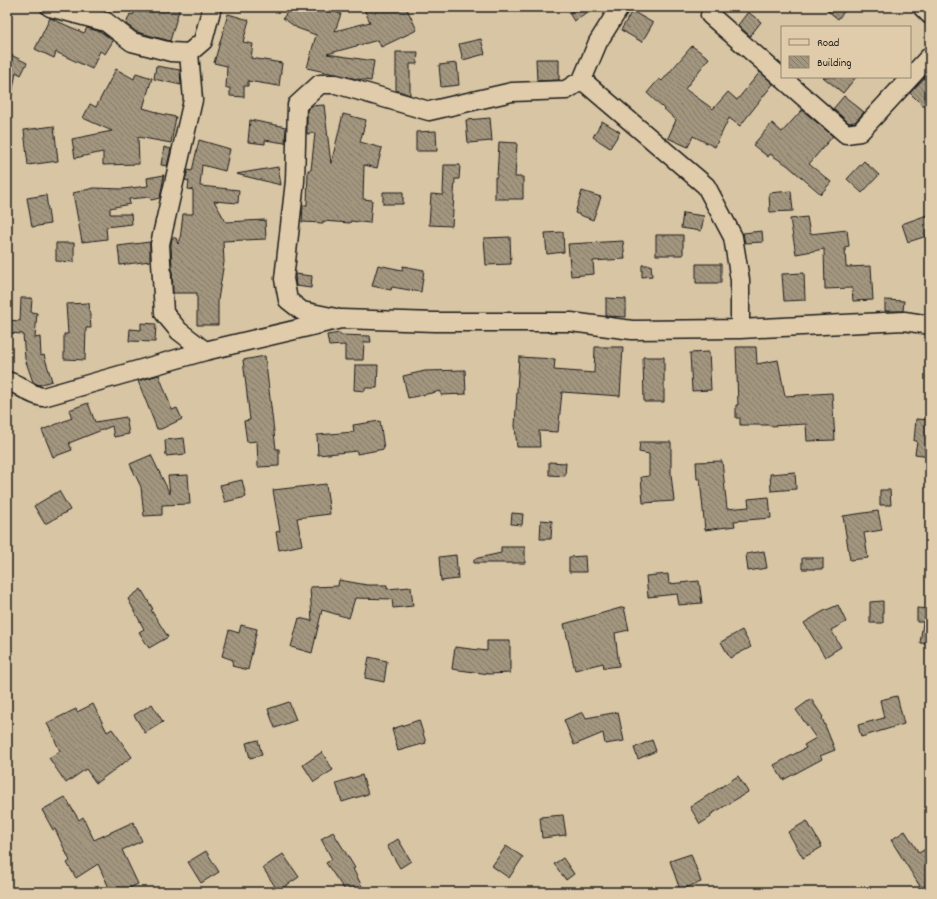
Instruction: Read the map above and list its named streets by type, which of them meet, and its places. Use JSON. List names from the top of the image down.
{
  "legend": ["Road", "Building"]
}
